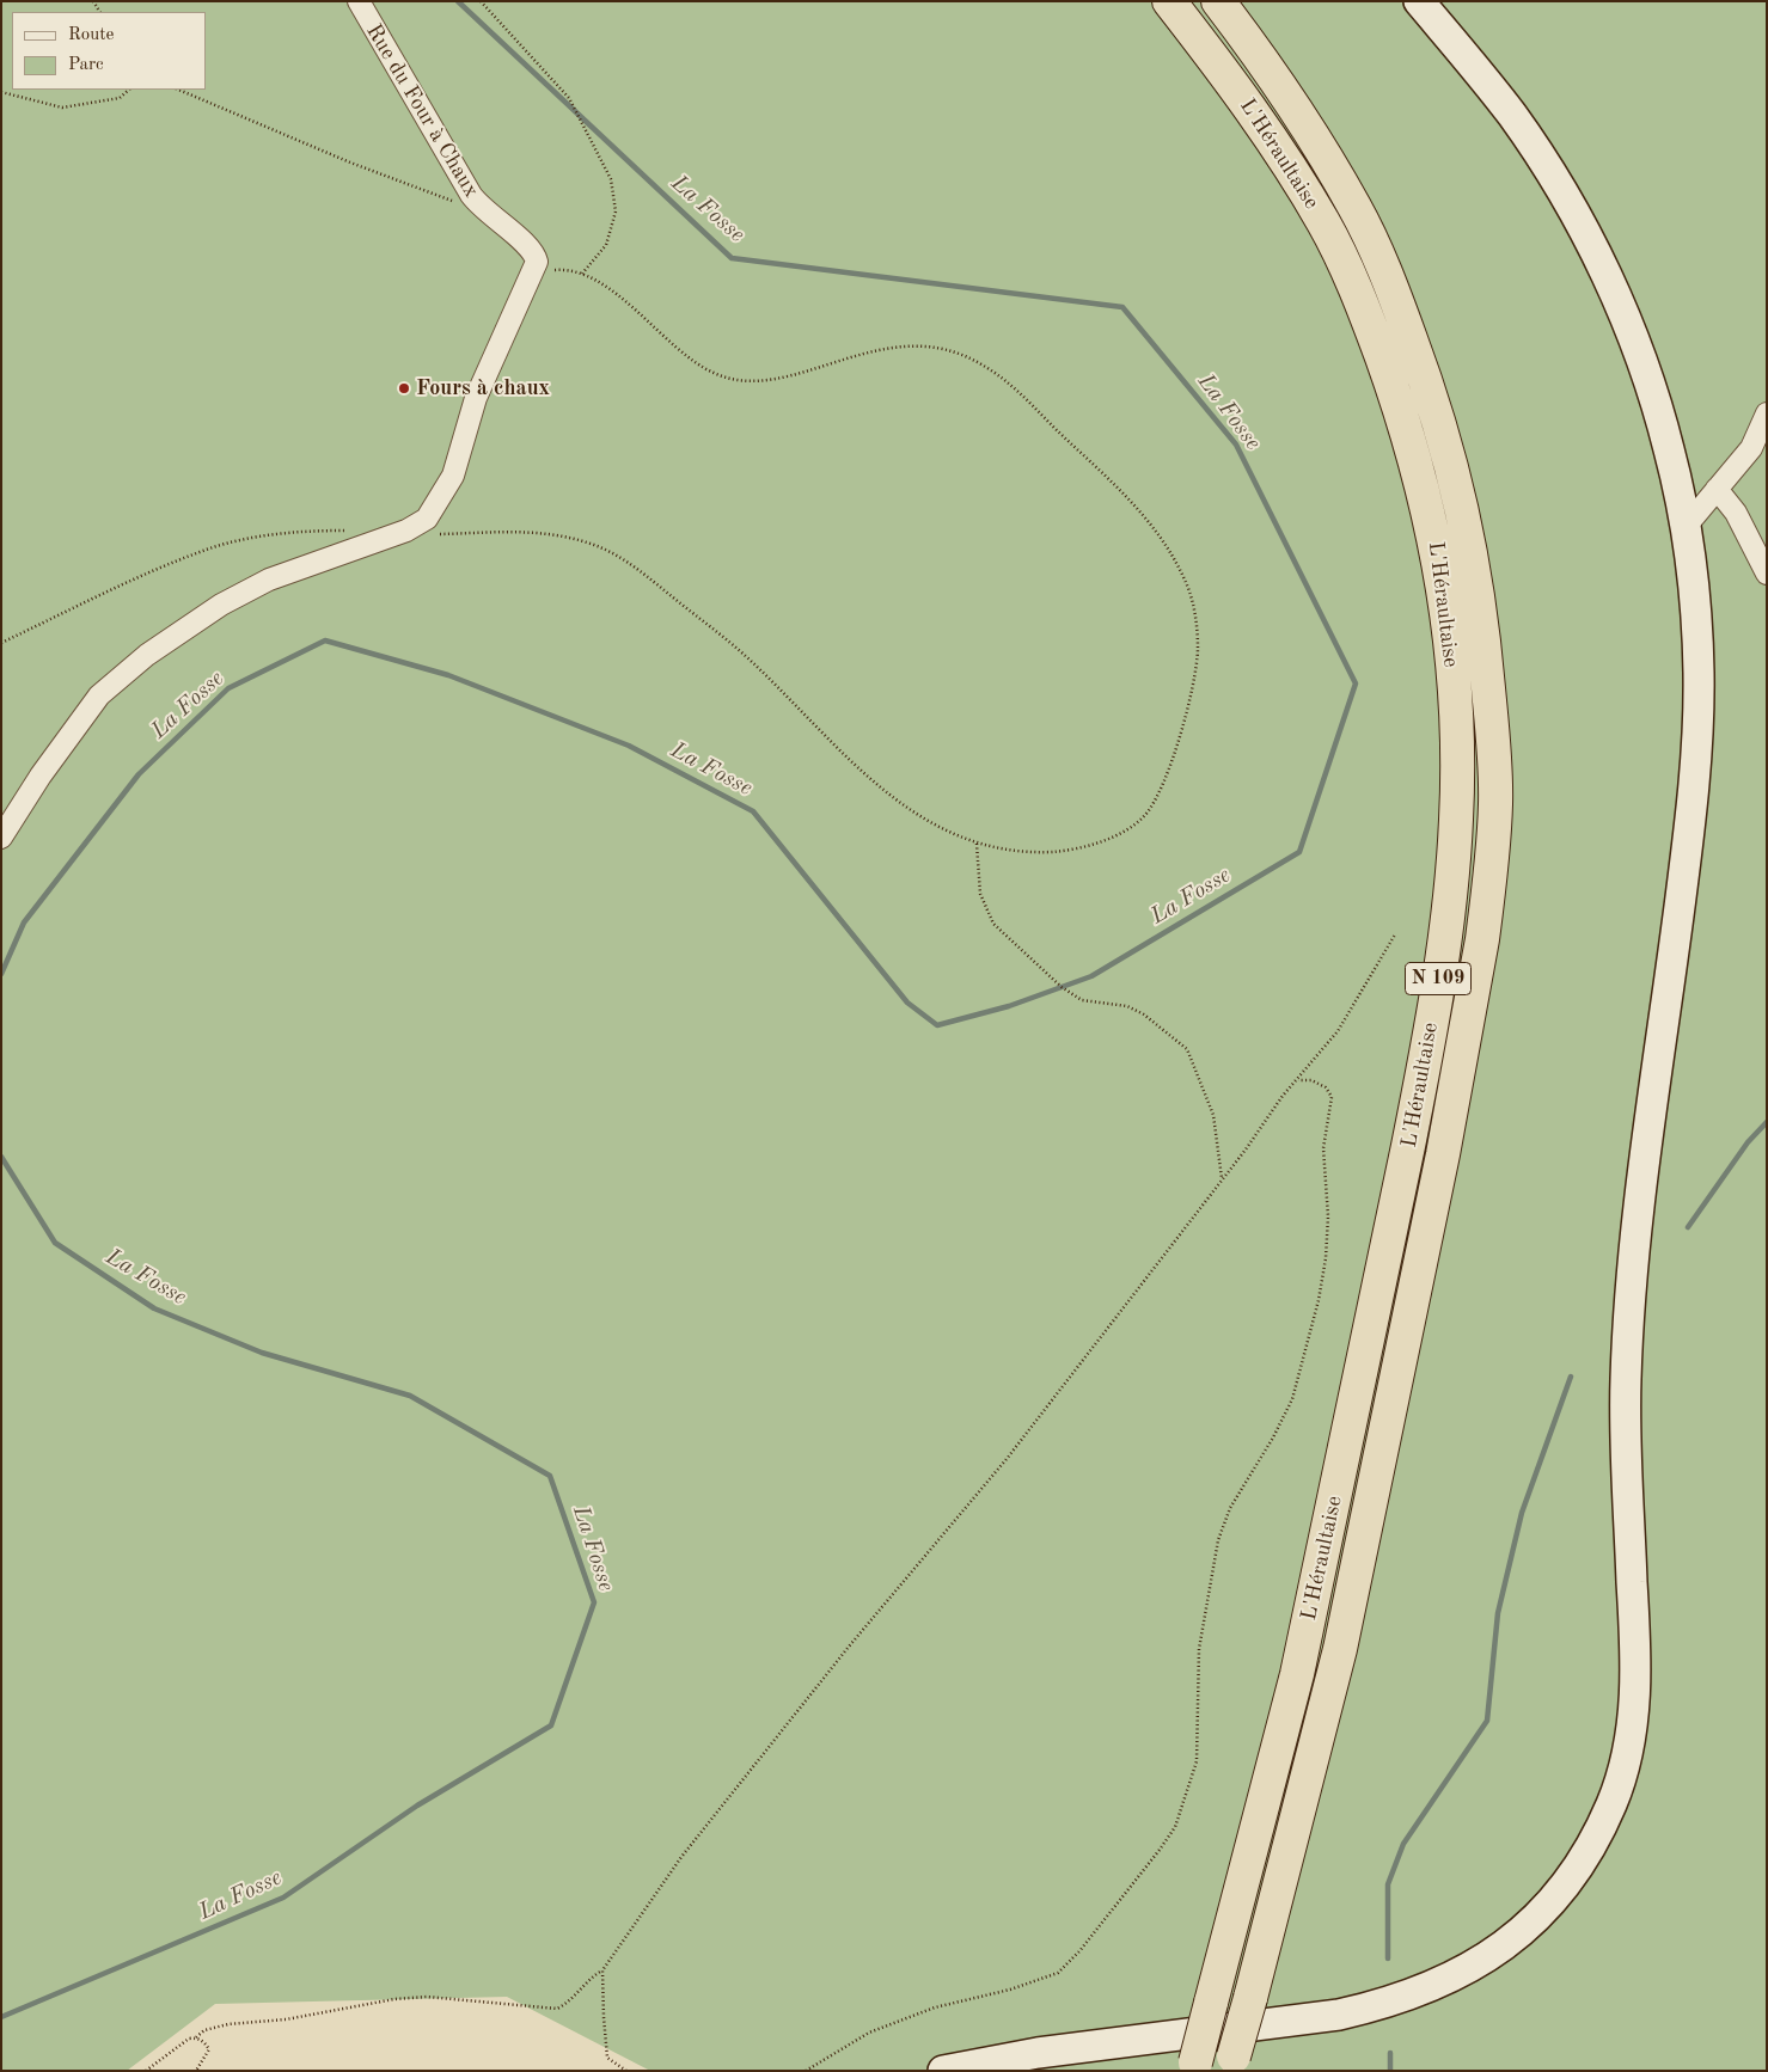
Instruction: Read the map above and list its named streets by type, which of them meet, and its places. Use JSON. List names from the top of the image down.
{
  "streets": {
    "highway": ["L'Héraultaise", "N 109"],
    "street": ["Rue du Four à Chaux"]
  },
  "water": ["La Fosse"],
  "places": ["Fours à chaux"],
  "legend": ["Route", "Parc"]
}
